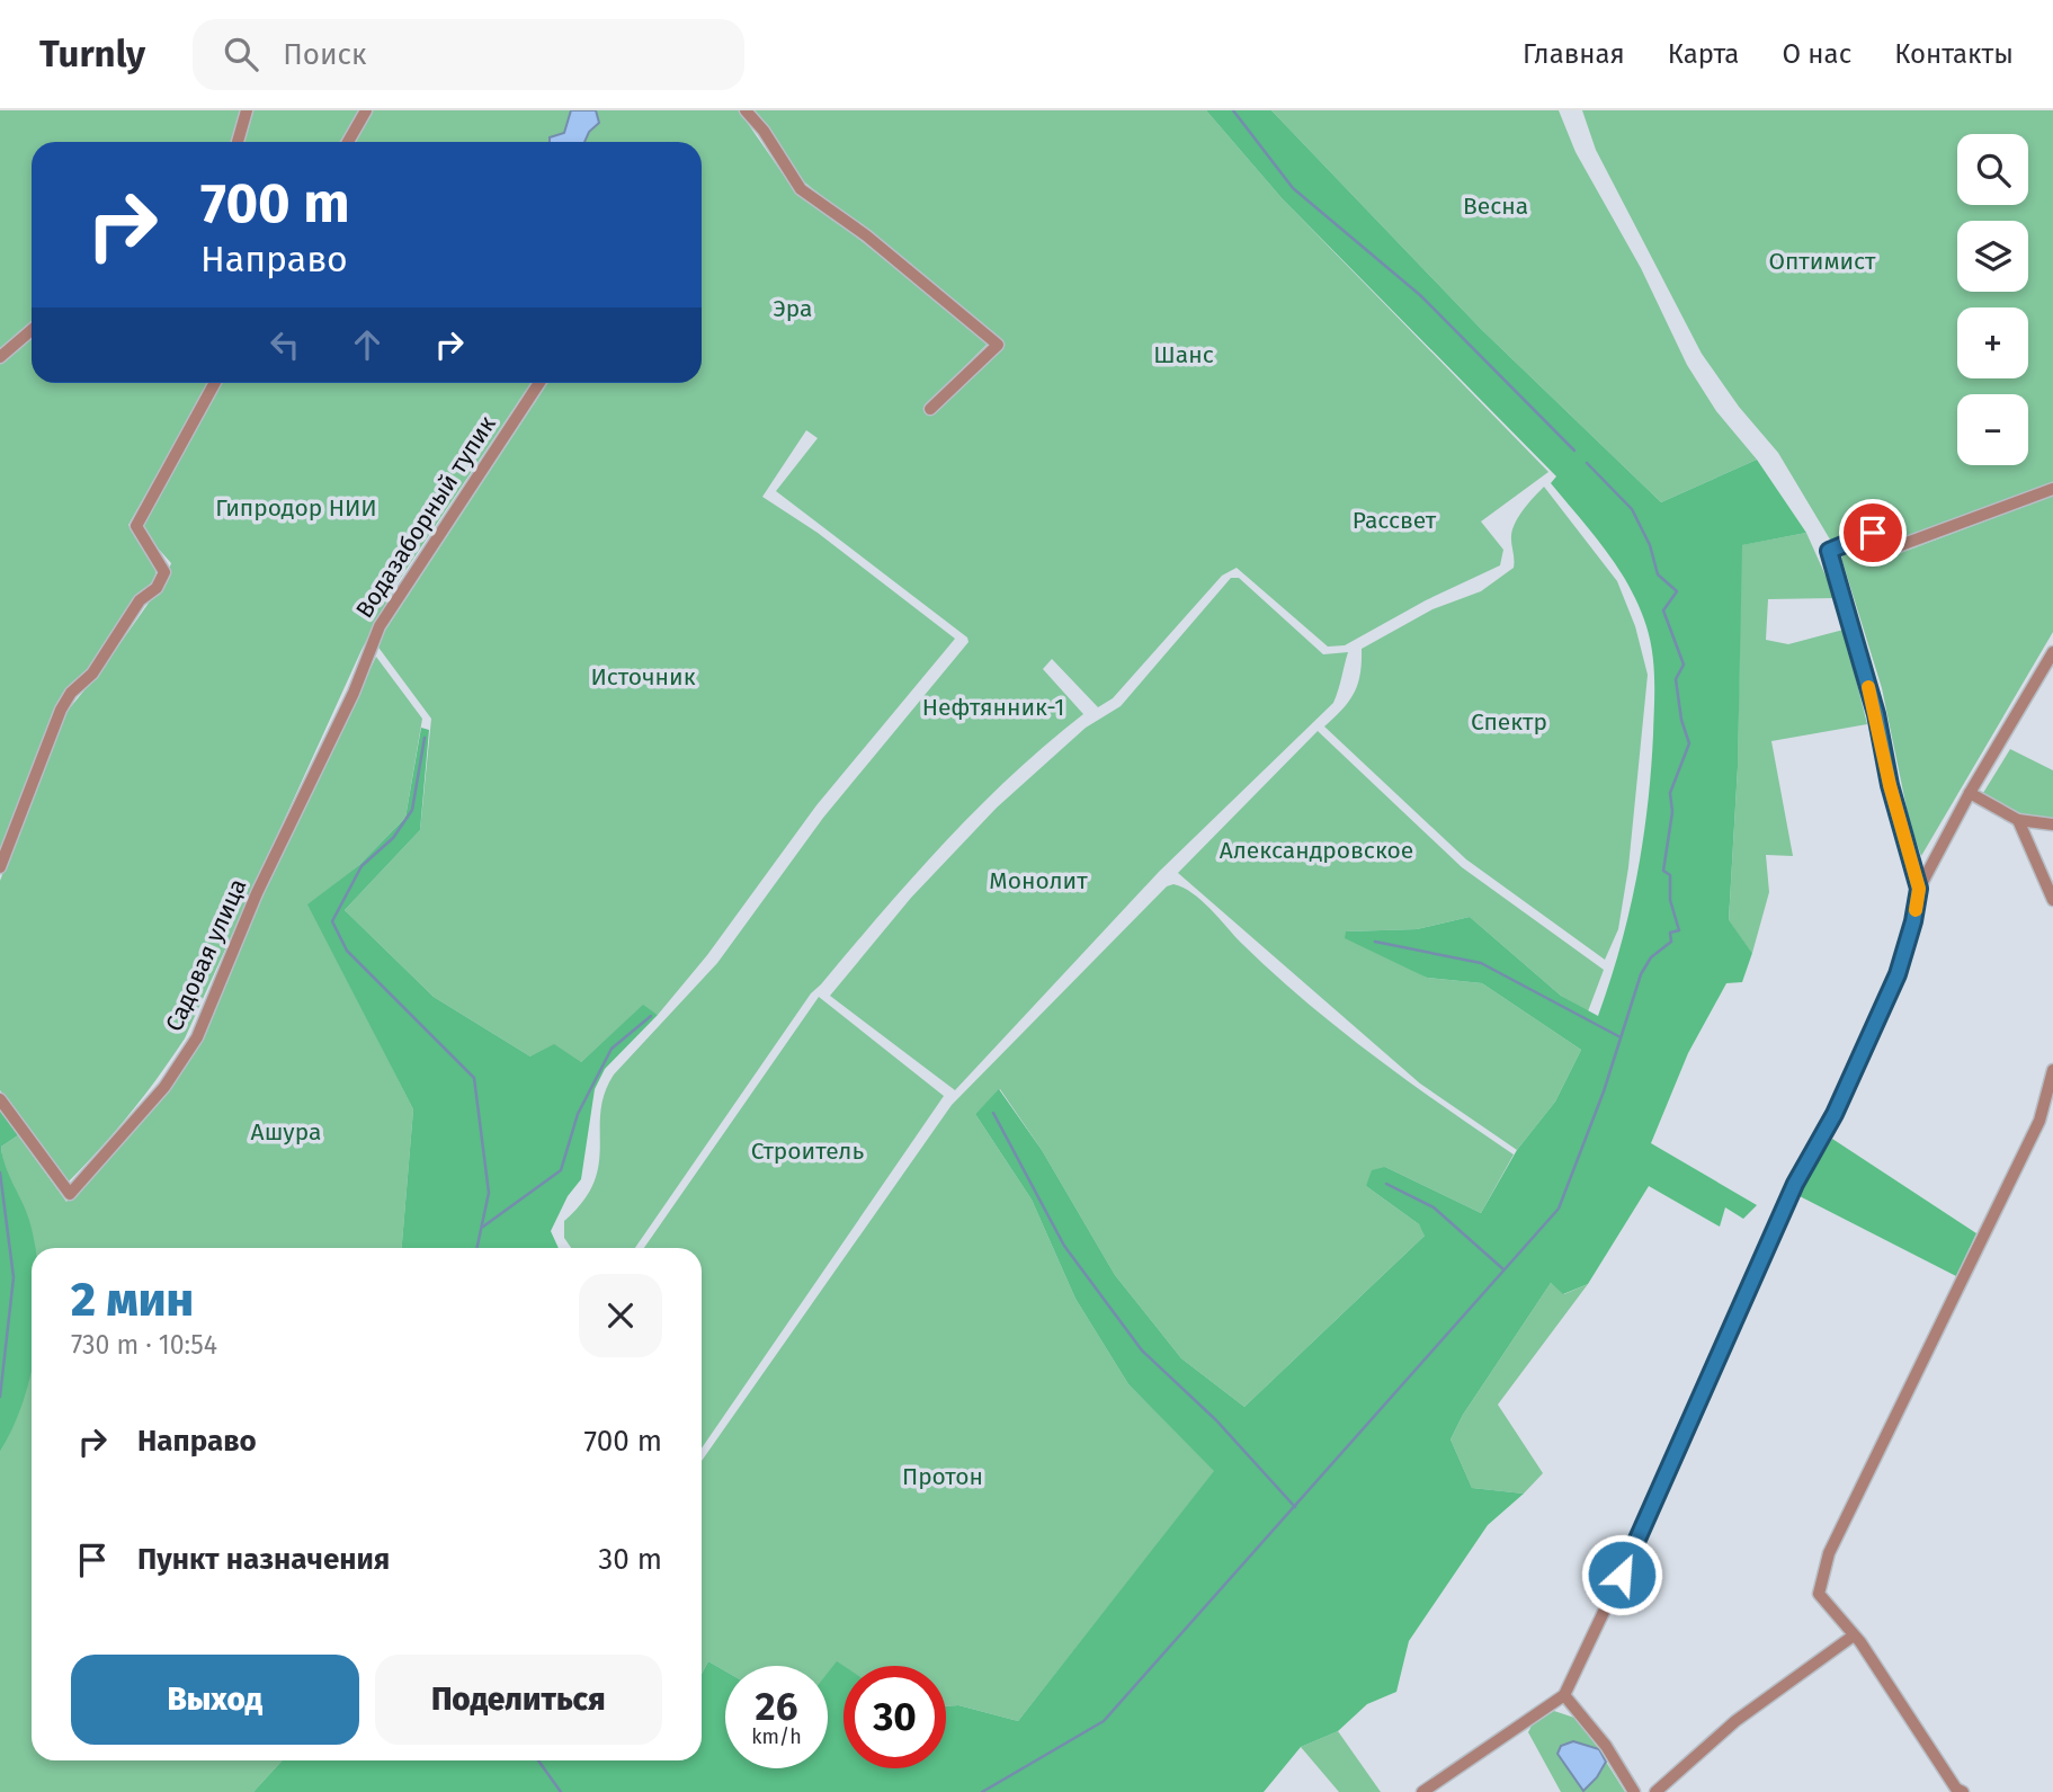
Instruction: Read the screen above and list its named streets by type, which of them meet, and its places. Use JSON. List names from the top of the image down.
{
  "streets": {
    "street": ["Водазаборный тупик", "Садовая улица"]
  },
  "crossings": [
    ["Водазаборный тупик", "Садовая улица"]
  ],
  "parks": [
    "Весна",
    "Оптимист",
    "Эра",
    "Шанс",
    "Гипродор НИИ",
    "Рассвет",
    "Источник",
    "Нефтянник-1",
    "Спектр",
    "Александровское",
    "Монолит",
    "Ашура",
    "Строитель",
    "Протон"
  ],
  "page": {
    "header": "Turnly",
    "search": "Поиск",
    "nav": [
      "Главная",
      "Карта",
      "О нас",
      "Контакты"
    ],
    "map_buttons": ["+", "−"],
    "turn": ["700 m", "Направо"],
    "heading": ["2 мин", "730 m · 10:54"],
    "list": [
      {
        "name": "Направо",
        "value": "700 m"
      },
      {
        "name": "Пункт назначения",
        "value": "30 m"
      }
    ],
    "buttons": ["Выход", "Поделиться"],
    "speed": "26 km/h",
    "limit": "30"
  }
}
